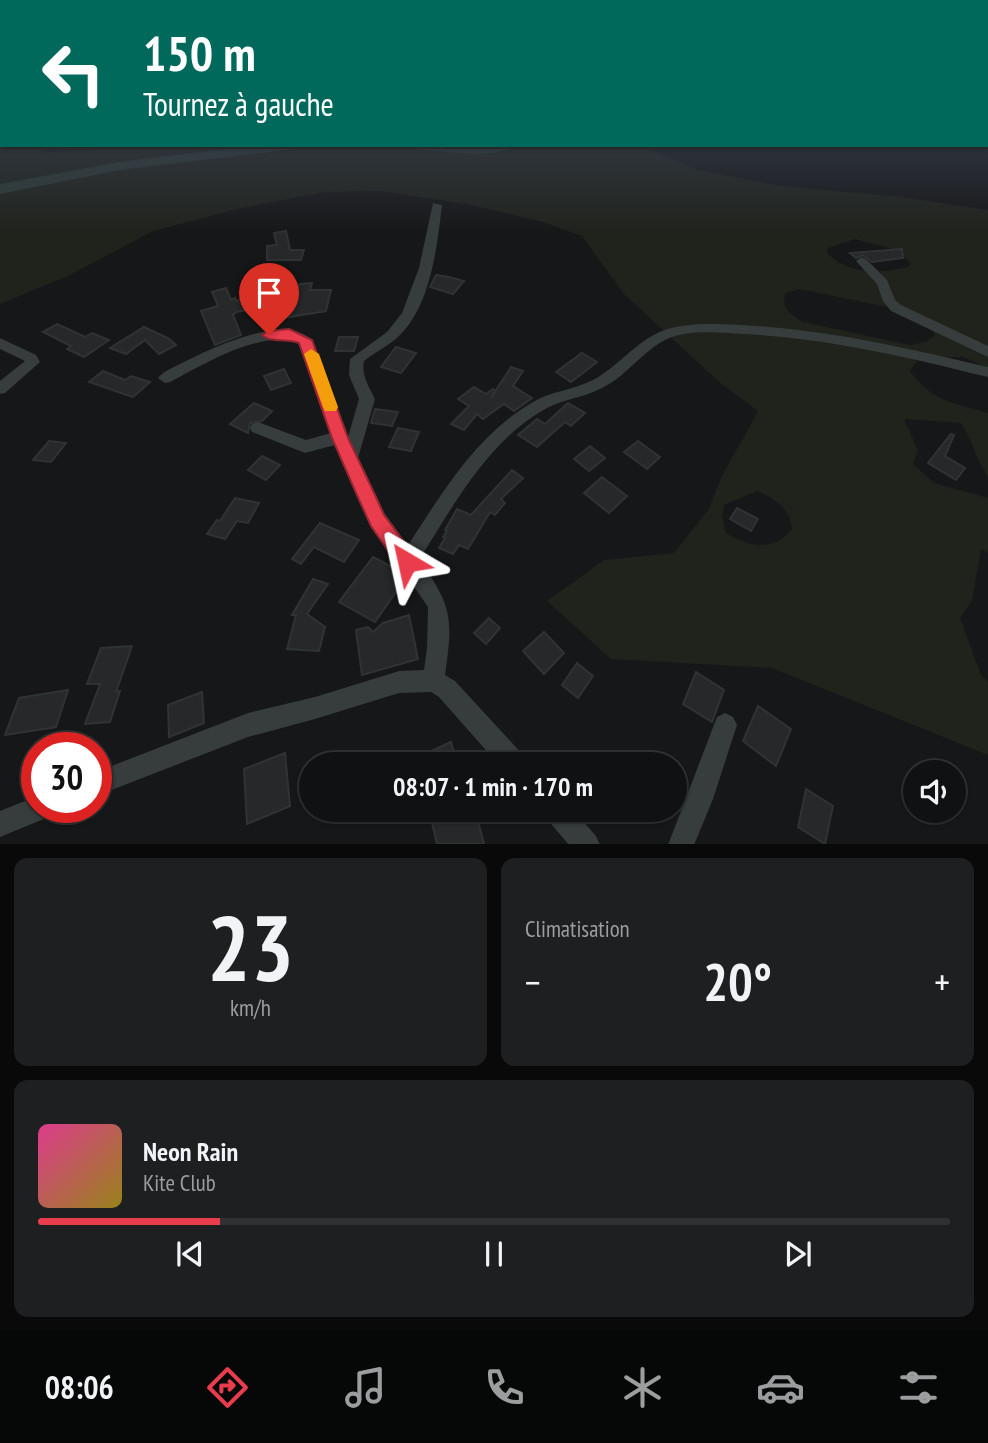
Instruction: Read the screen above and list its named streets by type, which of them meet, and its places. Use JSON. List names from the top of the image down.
{
  "page": {
    "turn": ["150 m", "Tournez à gauche"],
    "limit": "30",
    "trip": "08:07 · 1 min · 170 m",
    "tile": [
      ["23", "km/h"],
      "Climatisation"
    ],
    "heat": ["−", "20°", "+"],
    "song": ["Neon Rain", "Kite Club"],
    "tabs": "08:06"
  }
}
